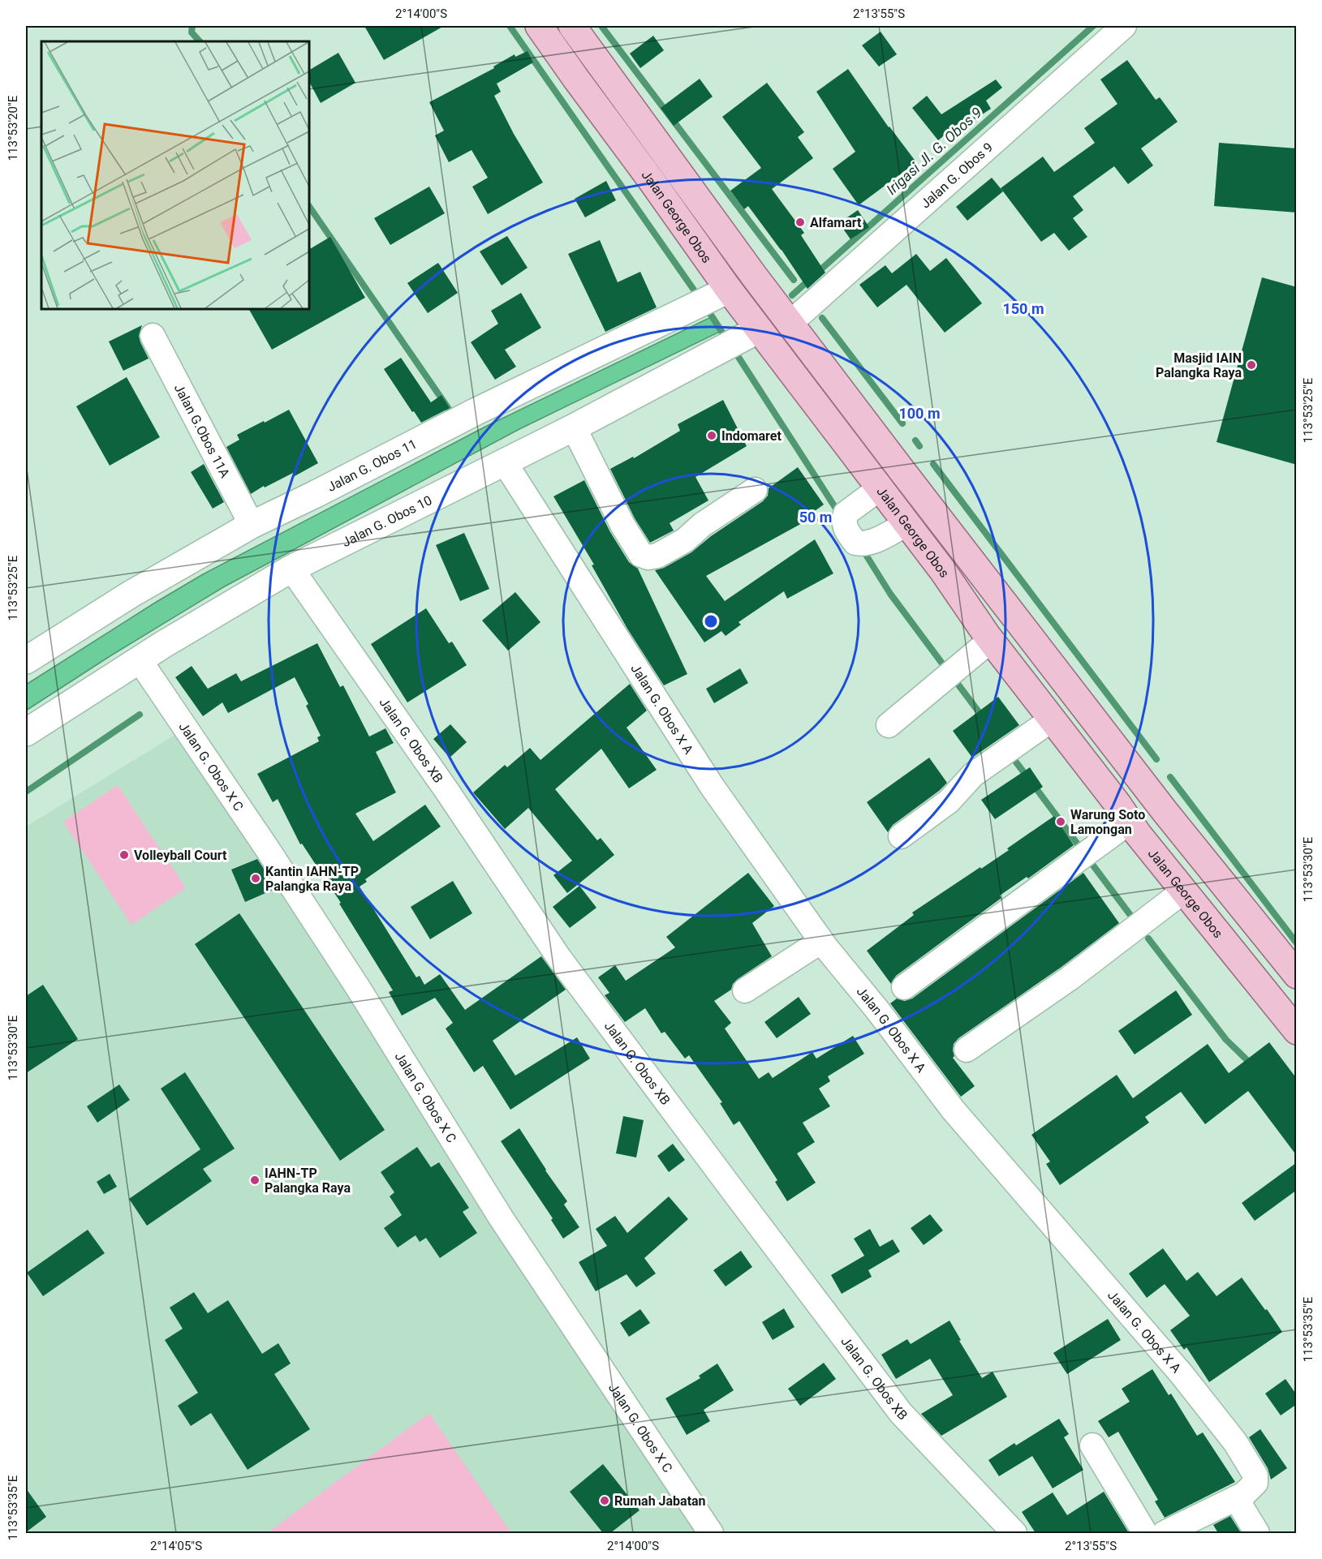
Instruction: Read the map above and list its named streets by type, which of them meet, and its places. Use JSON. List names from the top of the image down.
{
  "streets": {
    "main road": ["Jalan George Obos"],
    "street": [
      "Jalan G. Obos 9",
      "Jalan G.Obos 11A",
      "Jalan G. Obos 11",
      "Jalan G. Obos 10",
      "Jalan G. Obos X A",
      "Jalan G. Obos XB",
      "Jalan G. Obos X C"
    ]
  },
  "crossings": [
    ["Jalan G. Obos 9", "Jalan George Obos"],
    ["Jalan George Obos", "Jalan G. Obos 11"],
    ["Jalan George Obos", "Jalan G. Obos 10"],
    ["Jalan G.Obos 11A", "Jalan G. Obos 11"],
    ["Jalan G. Obos 10", "Jalan G. Obos X A"],
    ["Jalan G. Obos 10", "Jalan G. Obos XB"],
    ["Jalan G. Obos 10", "Jalan G. Obos X C"]
  ],
  "water": ["Irigasi Jl. G. Obos 9"],
  "places": [
    "Alfamart",
    "Masjid IAIN Palangka Raya",
    "Indomaret",
    "Warung Soto Lamongan",
    "Volleyball Court",
    "Kantin IAHN-TP Palangka Raya",
    "IAHN-TP Palangka Raya",
    "Rumah Jabatan"
  ],
  "coordinates": [
    "2°14'00\"S",
    "2°13'55\"S",
    "113°53'20\"E",
    "113°53'25\"E",
    "113°53'30\"E",
    "113°53'35\"E",
    "2°14'05\"S"
  ],
  "rings": ["150 m", "100 m", "50 m"]
}
